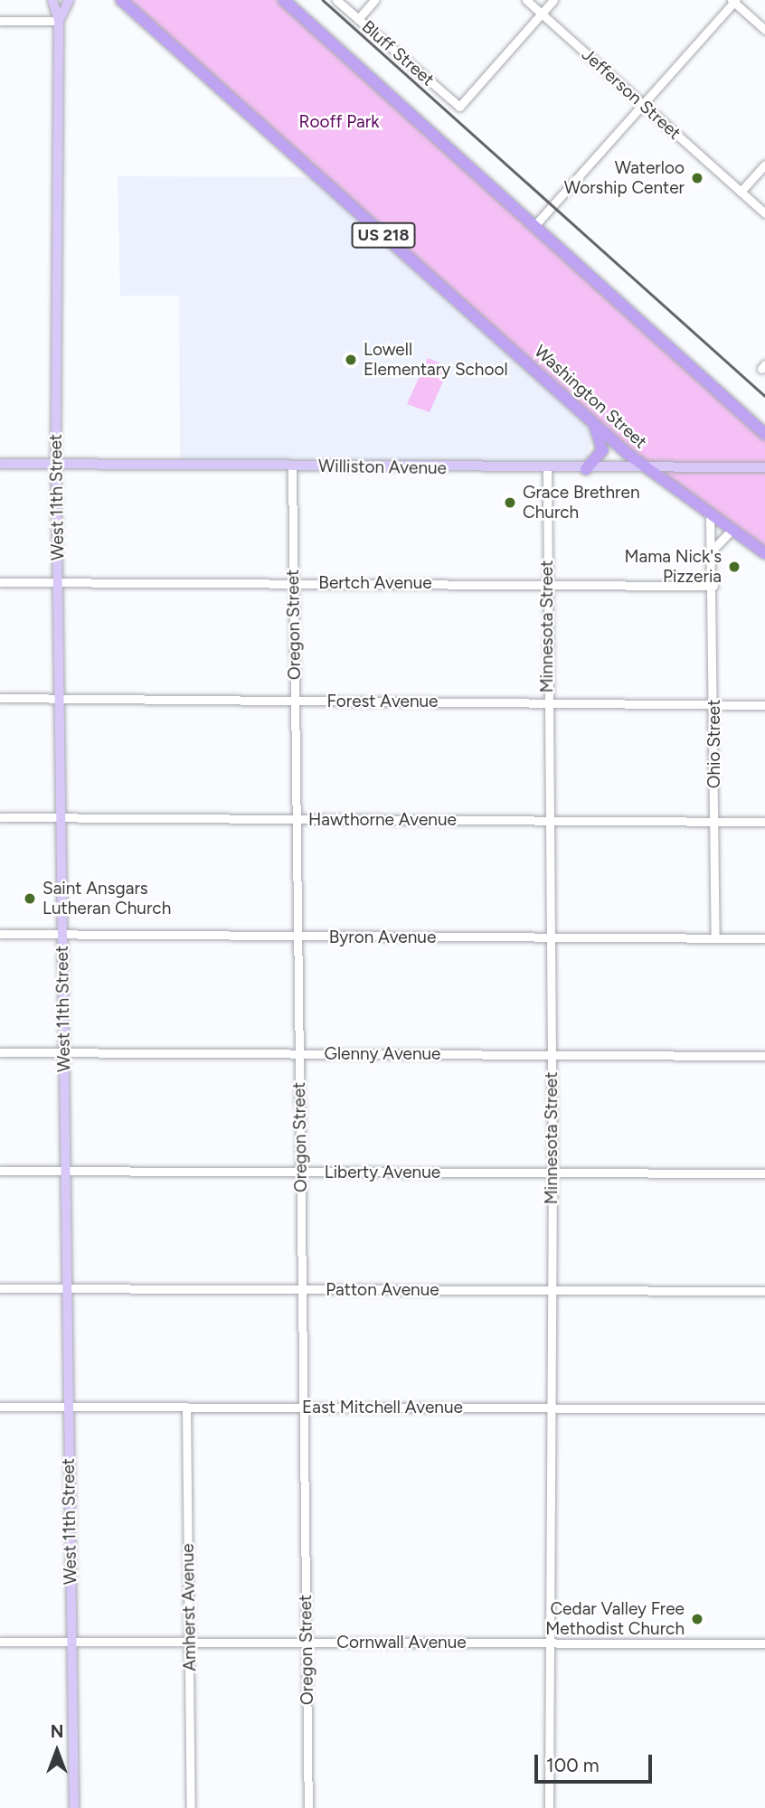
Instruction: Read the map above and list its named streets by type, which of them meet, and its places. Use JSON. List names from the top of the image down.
{
  "streets": {
    "highway": ["US 218", "Washington Street"],
    "main road": ["Williston Avenue", "West 11th Street"],
    "street": [
      "Bluff Street",
      "Jefferson Street",
      "Bertch Avenue",
      "Oregon Street",
      "Minnesota Street",
      "Forest Avenue",
      "Ohio Street",
      "Hawthorne Avenue",
      "Byron Avenue",
      "Glenny Avenue",
      "Liberty Avenue",
      "Patton Avenue",
      "East Mitchell Avenue",
      "Amherst Avenue",
      "Cornwall Avenue"
    ]
  },
  "crossings": [
    ["Bluff Street", "Jefferson Street"],
    ["Washington Street", "Williston Avenue"],
    ["Washington Street", "Ohio Street"],
    ["Williston Avenue", "West 11th Street"],
    ["Williston Avenue", "Oregon Street"],
    ["Williston Avenue", "Minnesota Street"],
    ["West 11th Street", "Bertch Avenue"],
    ["West 11th Street", "Forest Avenue"],
    ["West 11th Street", "Hawthorne Avenue"],
    ["West 11th Street", "Byron Avenue"],
    ["West 11th Street", "Glenny Avenue"],
    ["West 11th Street", "Liberty Avenue"],
    ["West 11th Street", "Patton Avenue"],
    ["West 11th Street", "East Mitchell Avenue"],
    ["West 11th Street", "Cornwall Avenue"],
    ["Bertch Avenue", "Oregon Street"],
    ["Bertch Avenue", "Minnesota Street"],
    ["Bertch Avenue", "Ohio Street"],
    ["Oregon Street", "Forest Avenue"],
    ["Oregon Street", "Hawthorne Avenue"],
    ["Oregon Street", "Byron Avenue"],
    ["Oregon Street", "Glenny Avenue"],
    ["Oregon Street", "Liberty Avenue"],
    ["Oregon Street", "Patton Avenue"],
    ["Oregon Street", "East Mitchell Avenue"],
    ["Oregon Street", "Cornwall Avenue"],
    ["Minnesota Street", "Forest Avenue"],
    ["Minnesota Street", "Hawthorne Avenue"],
    ["Minnesota Street", "Byron Avenue"],
    ["Minnesota Street", "Glenny Avenue"],
    ["Minnesota Street", "Liberty Avenue"],
    ["Minnesota Street", "Patton Avenue"],
    ["Minnesota Street", "East Mitchell Avenue"],
    ["Minnesota Street", "Cornwall Avenue"],
    ["Forest Avenue", "Ohio Street"],
    ["Ohio Street", "Hawthorne Avenue"],
    ["Ohio Street", "Byron Avenue"],
    ["East Mitchell Avenue", "Amherst Avenue"],
    ["Amherst Avenue", "Cornwall Avenue"]
  ],
  "parks": ["Rooff Park"],
  "places": [
    "Waterloo Worship Center",
    "Lowell Elementary School",
    "Grace Brethren Church",
    "Mama Nick's Pizzeria",
    "Saint Ansgars Lutheran Church",
    "Cedar Valley Free Methodist Church"
  ],
  "scale_bar": "100 m",
  "north": "top"
}
